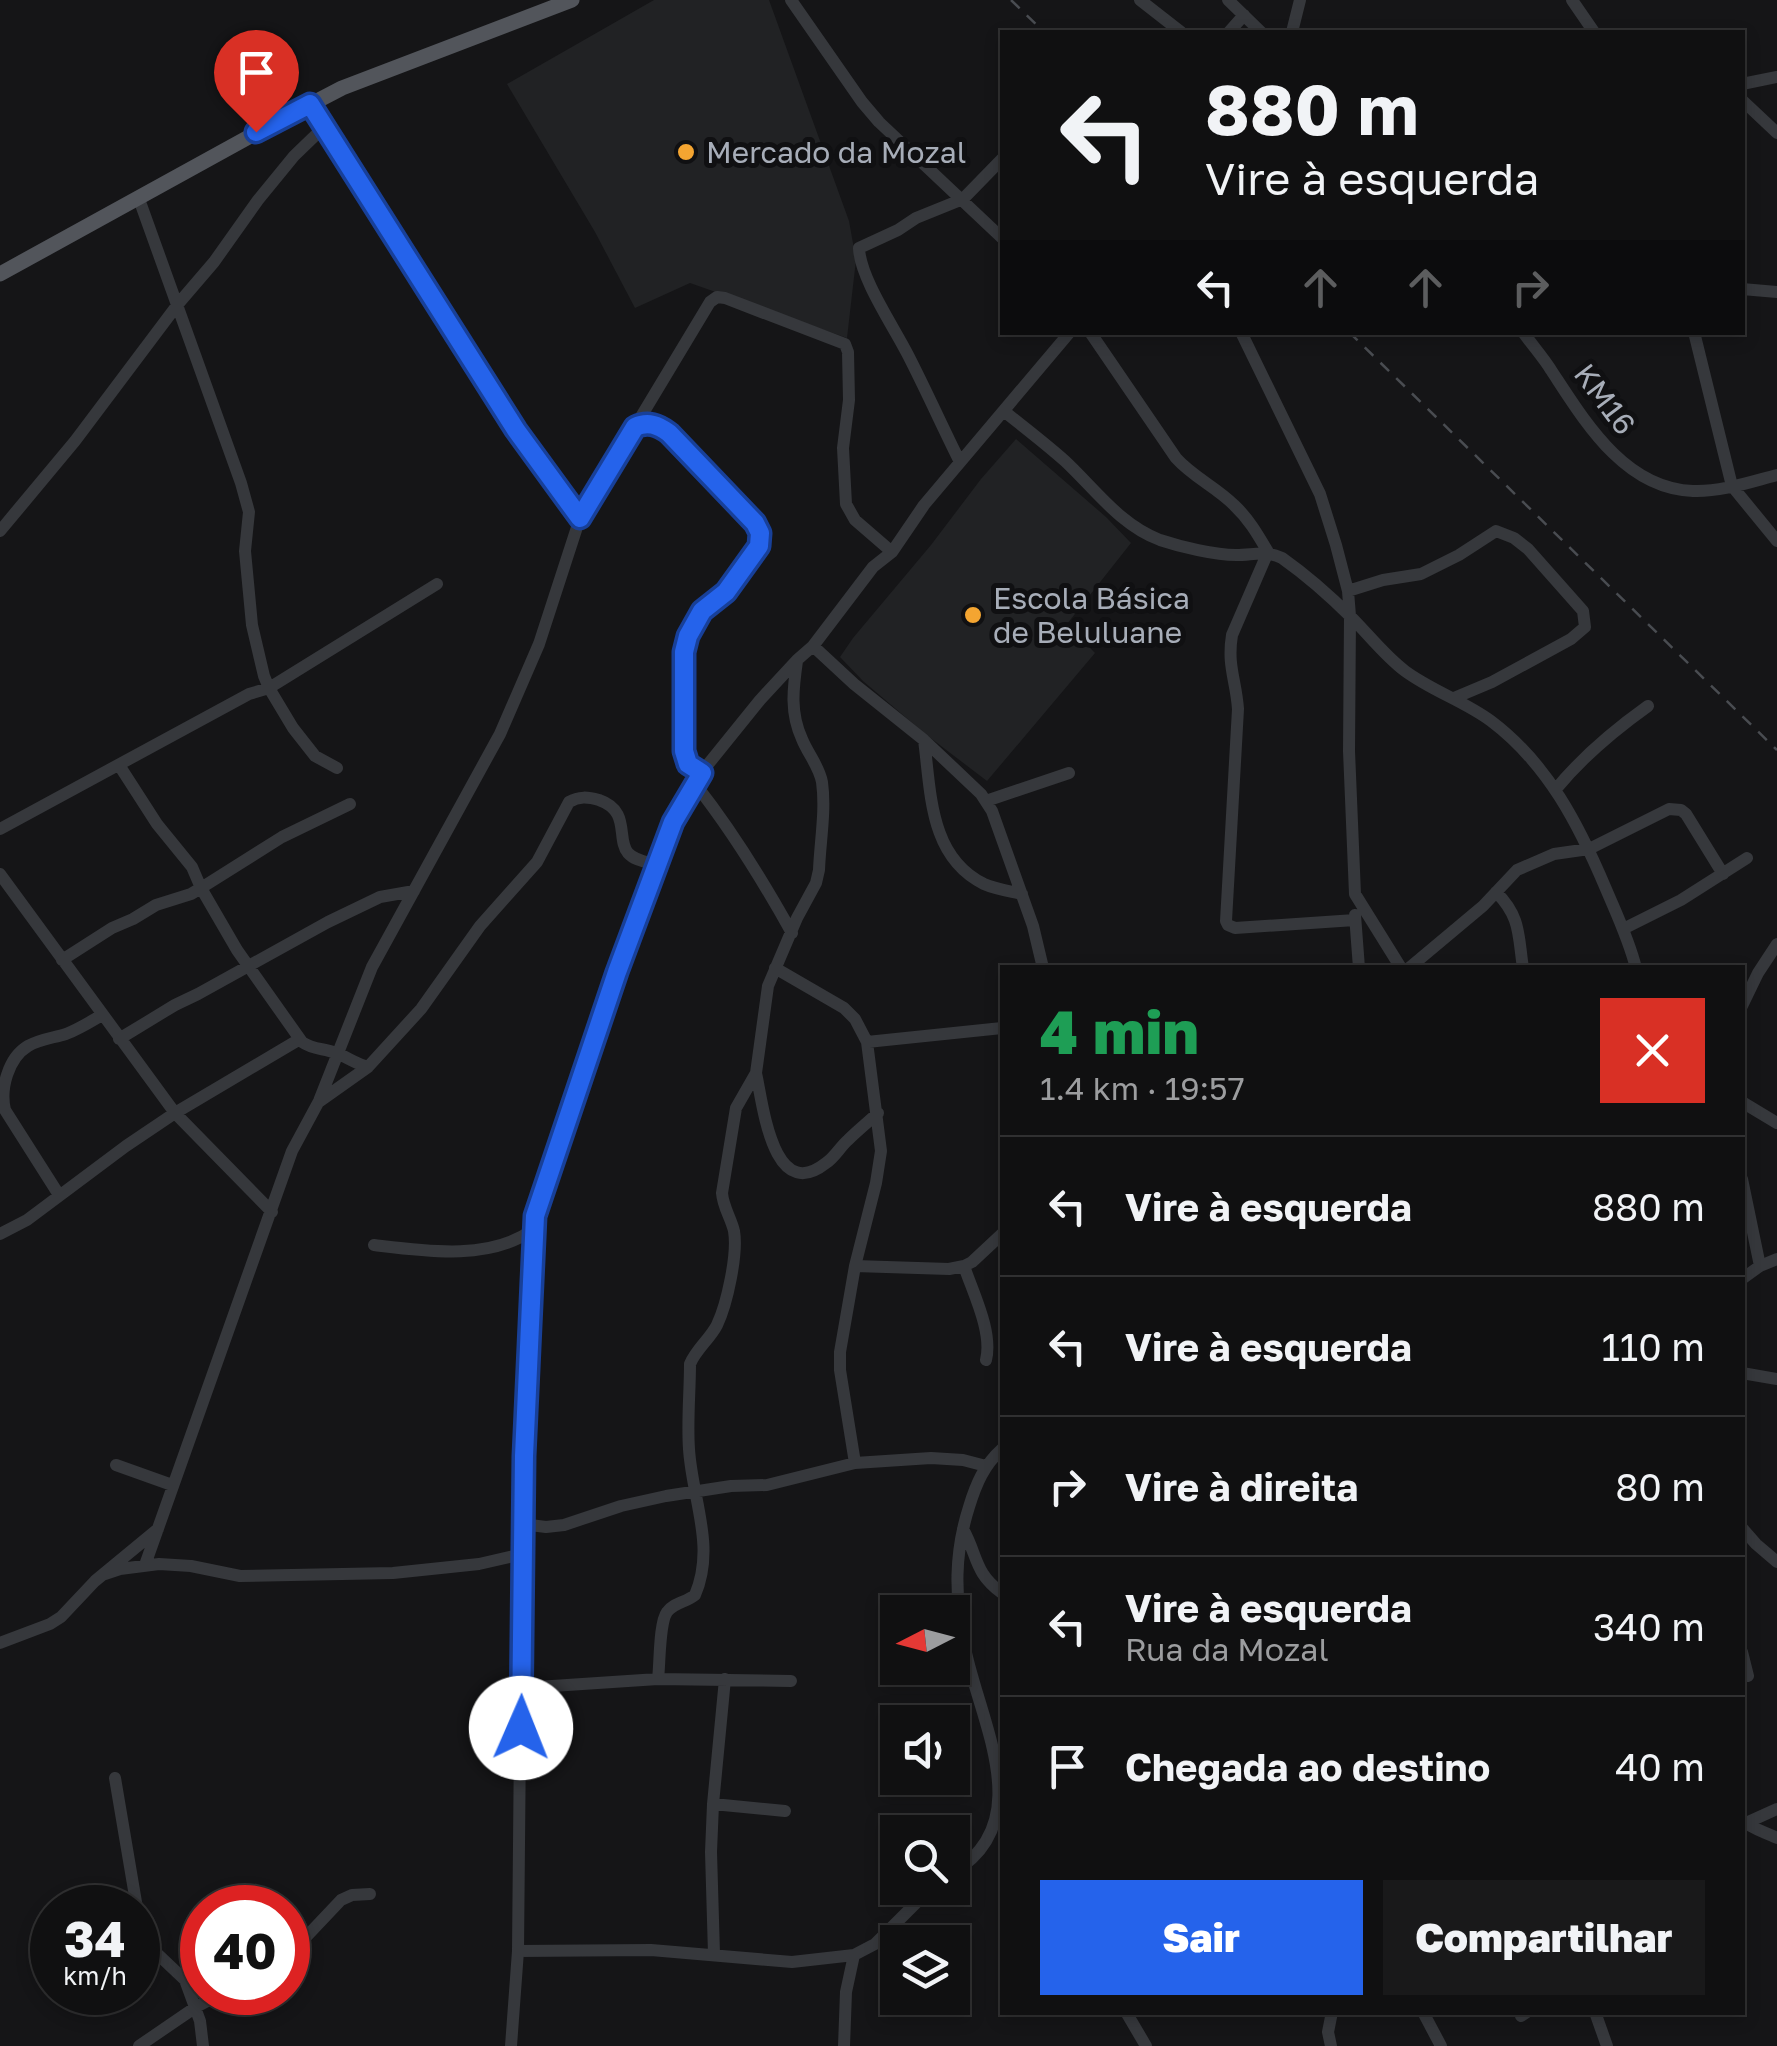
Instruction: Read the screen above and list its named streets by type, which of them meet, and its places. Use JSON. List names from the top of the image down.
{
  "streets": {
    "street": ["KM16"]
  },
  "places": ["Mercado da Mozal", "Escola Básica de Beluluane"],
  "north": "left",
  "page": {
    "turn": ["880 m", "Vire à esquerda"],
    "heading": ["4 min", "1.4 km · 19:57"],
    "list": [
      {
        "name": "Vire à esquerda",
        "value": "880 m"
      },
      {
        "name": "Vire à esquerda",
        "value": "110 m"
      },
      {
        "name": "Vire à direita",
        "value": "80 m"
      },
      {
        "name": "Vire à esquerda",
        "note": "Rua da Mozal",
        "value": "340 m"
      },
      {
        "name": "Chegada ao destino",
        "value": "40 m"
      }
    ],
    "buttons": ["Sair", "Compartilhar"],
    "speed": "34 km/h",
    "limit": "40"
  }
}
